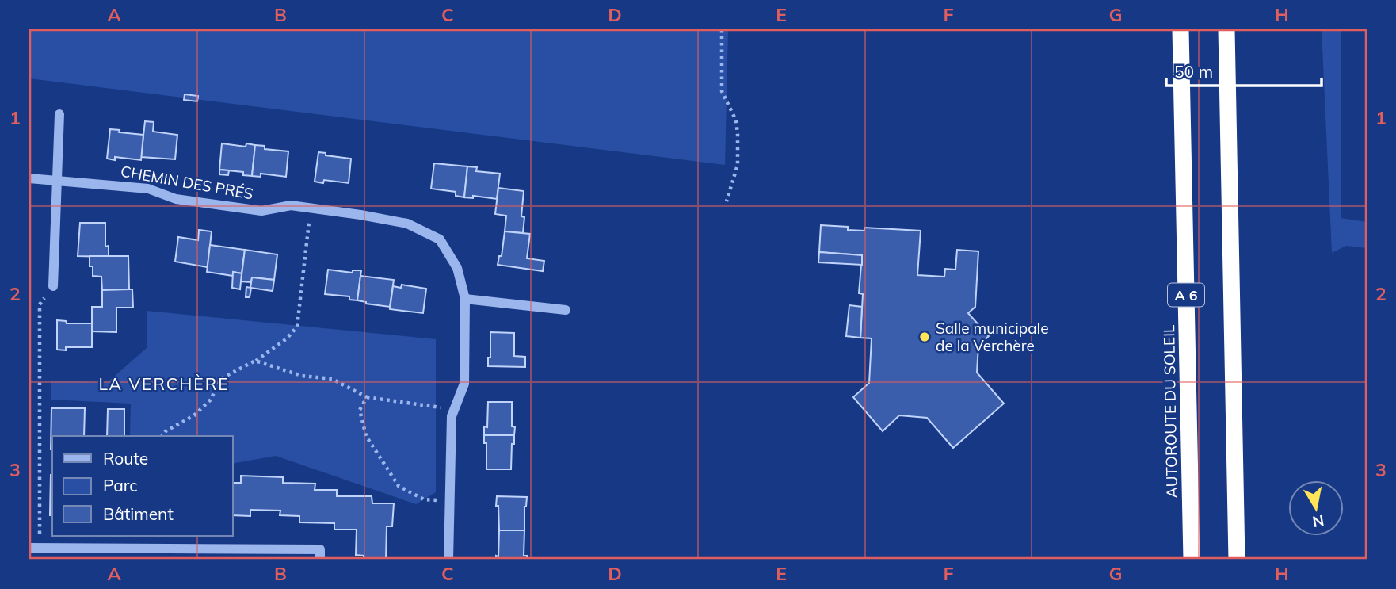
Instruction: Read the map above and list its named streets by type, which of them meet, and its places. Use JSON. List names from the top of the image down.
{
  "streets": {
    "highway": ["A 6", "AUTOROUTE DU SOLEIL"],
    "street": ["CHEMIN DES PRÉS"]
  },
  "districts": ["LA VERCHÈRE"],
  "places": ["Salle municipale de la Verchère"],
  "legend": ["Route", "Parc", "Bâtiment"],
  "scale_bar": "50 m",
  "north": "bottom",
  "grid": {
    "columns": [
      "A",
      "B",
      "C",
      "D",
      "E",
      "F",
      "G",
      "H"
    ],
    "rows": ["1", "2", "3"]
  }
}
